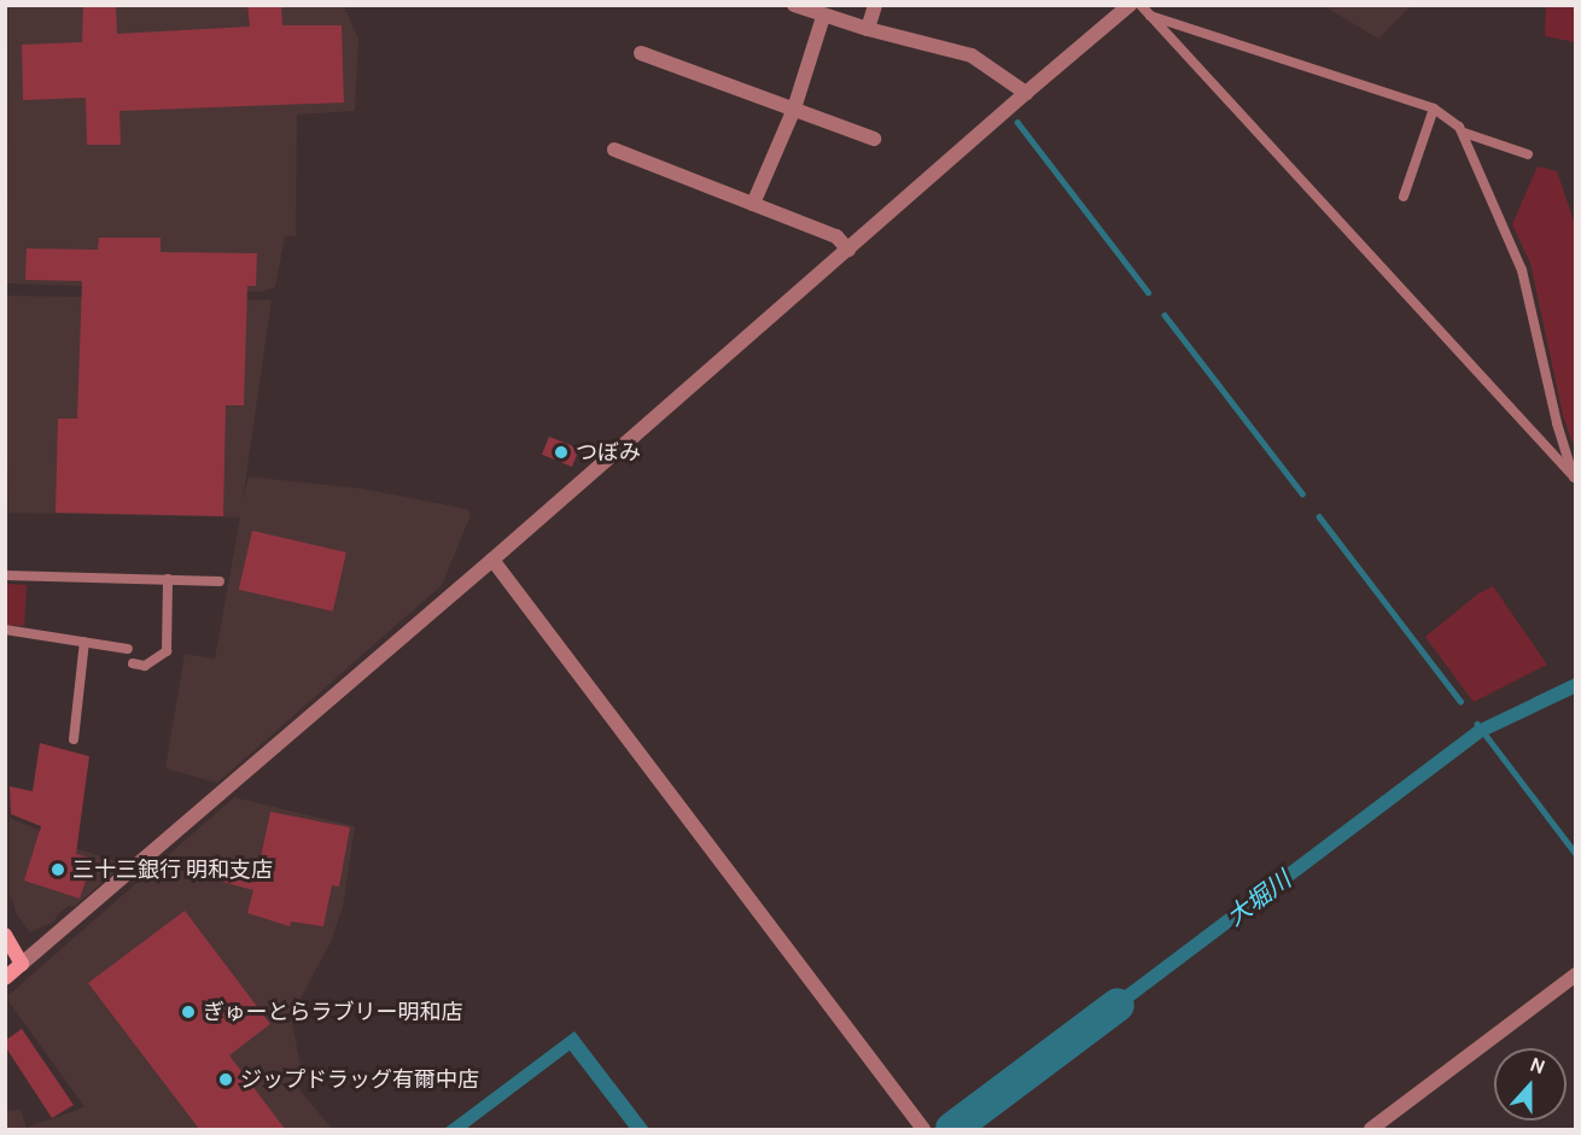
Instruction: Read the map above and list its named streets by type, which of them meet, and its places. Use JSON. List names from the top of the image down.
{
  "water": ["大堀川"],
  "places": [
    "つぼみ",
    "三十三銀行 明和支店",
    "ぎゅーとらラブリー明和店",
    "ジップドラッグ有爾中店"
  ],
  "north": "top"
}
